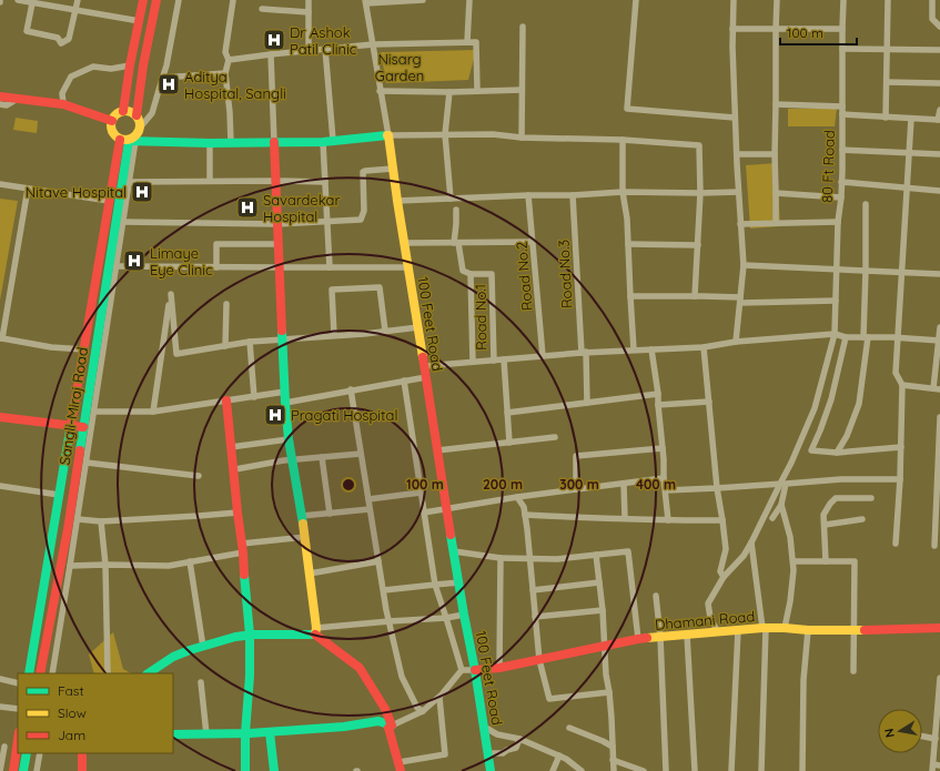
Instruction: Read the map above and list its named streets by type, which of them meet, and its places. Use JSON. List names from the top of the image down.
{
  "streets": {
    "main road": ["100 Feet Road", "Sangli-Miraj Road", "Dhamani Road"],
    "street": [
      "80 Ft Road",
      "Road No.3",
      "Road No.2",
      "Road No.1"
    ]
  },
  "crossings": [
    ["100 Feet Road", "Dhamani Road"]
  ],
  "parks": ["Nisarg Garden"],
  "places": {
    "hospital": [
      "Dr Ashok Patil Clinic",
      "Aditya Hospital, Sangli",
      "Nitave Hospital",
      "Savardekar Hospital",
      "Limaye Eye Clinic",
      "Pragati Hospital"
    ]
  },
  "legend": ["Fast", "Slow", "Jam"],
  "scale_bar": "100 m",
  "north": "left",
  "rings": [
    "100 m",
    "200 m",
    "300 m",
    "400 m"
  ]
}
